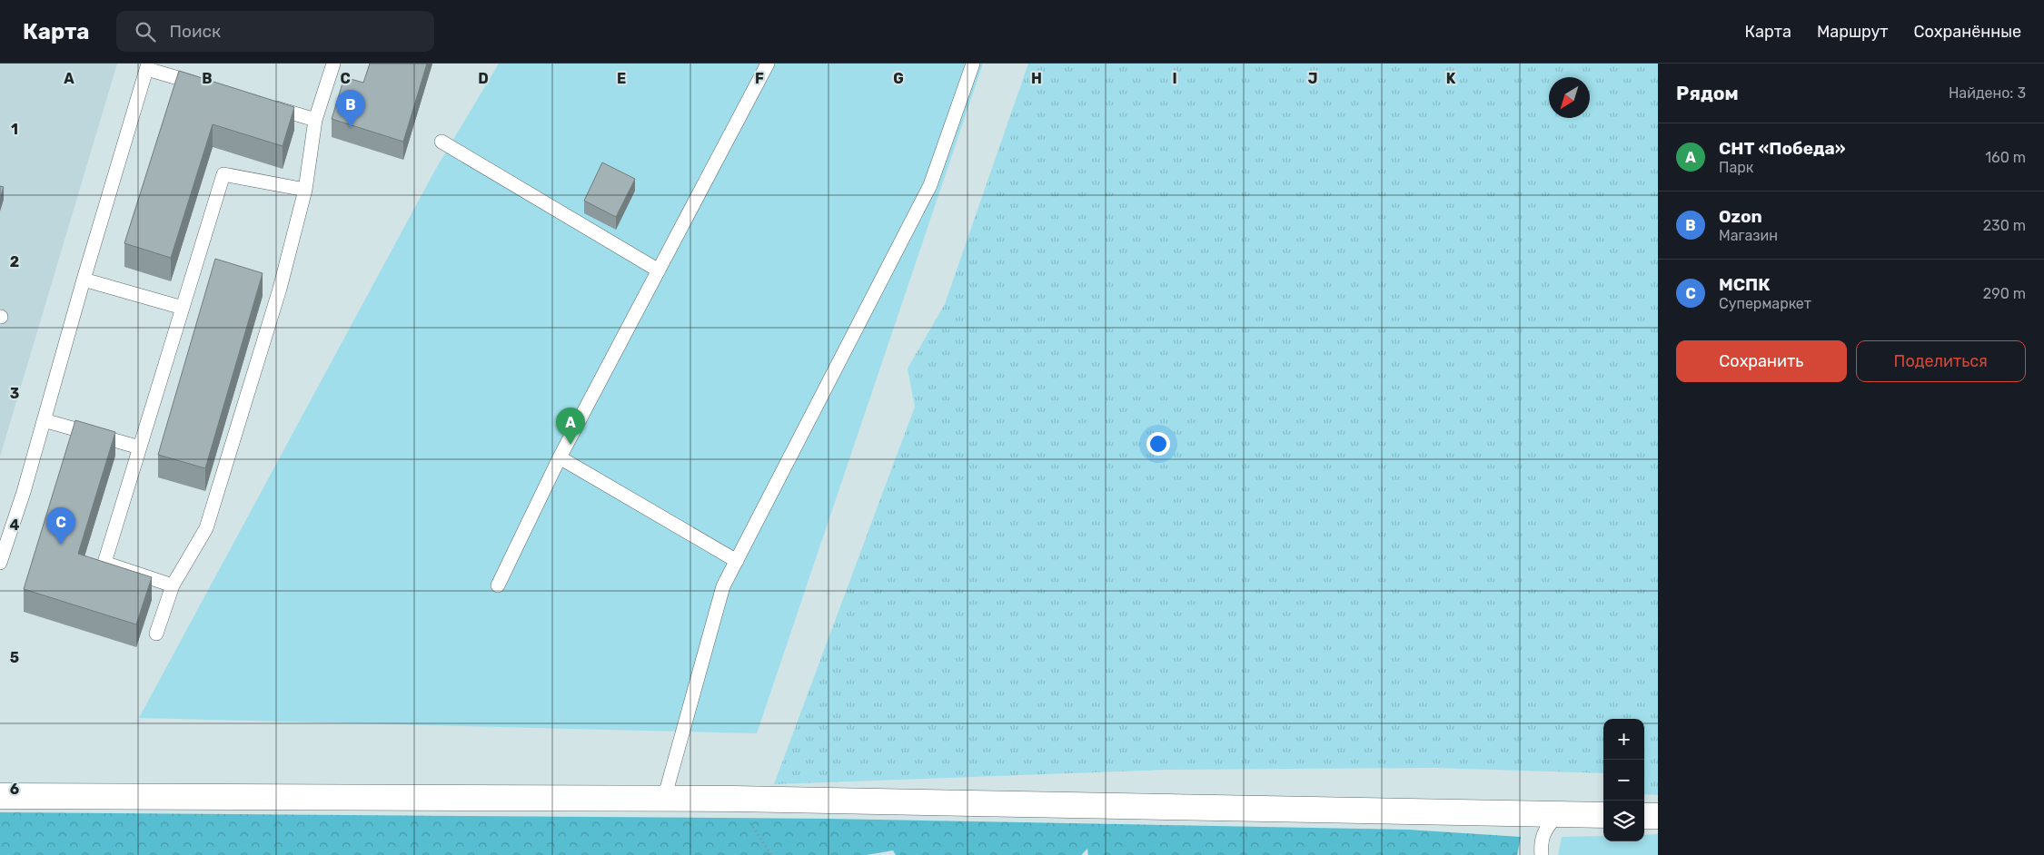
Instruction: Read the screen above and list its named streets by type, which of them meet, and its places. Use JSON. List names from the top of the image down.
{
  "north": "bottom left",
  "page": {
    "header": "Карта",
    "search": "Поиск",
    "nav": ["Карта", "Маршрут", "Сохранённые"],
    "heading": ["Рядом", "Найдено: 3"],
    "pins": ["B", "A", "C"],
    "list": [
      {
        "mark": "A",
        "name": "СНТ «Победа»",
        "note": "Парк",
        "value": "160 m"
      },
      {
        "mark": "B",
        "name": "Ozon",
        "note": "Магазин",
        "value": "230 m"
      },
      {
        "mark": "C",
        "name": "МСПК",
        "note": "Супермаркет",
        "value": "290 m"
      }
    ],
    "buttons": ["Сохранить", "Поделиться"],
    "map_buttons": ["+", "−"]
  },
  "grid": {
    "columns": [
      "A",
      "B",
      "C",
      "D",
      "E",
      "F",
      "G",
      "H",
      "I",
      "J",
      "K"
    ],
    "rows": [
      "1",
      "2",
      "3",
      "4",
      "5",
      "6"
    ]
  }
}
